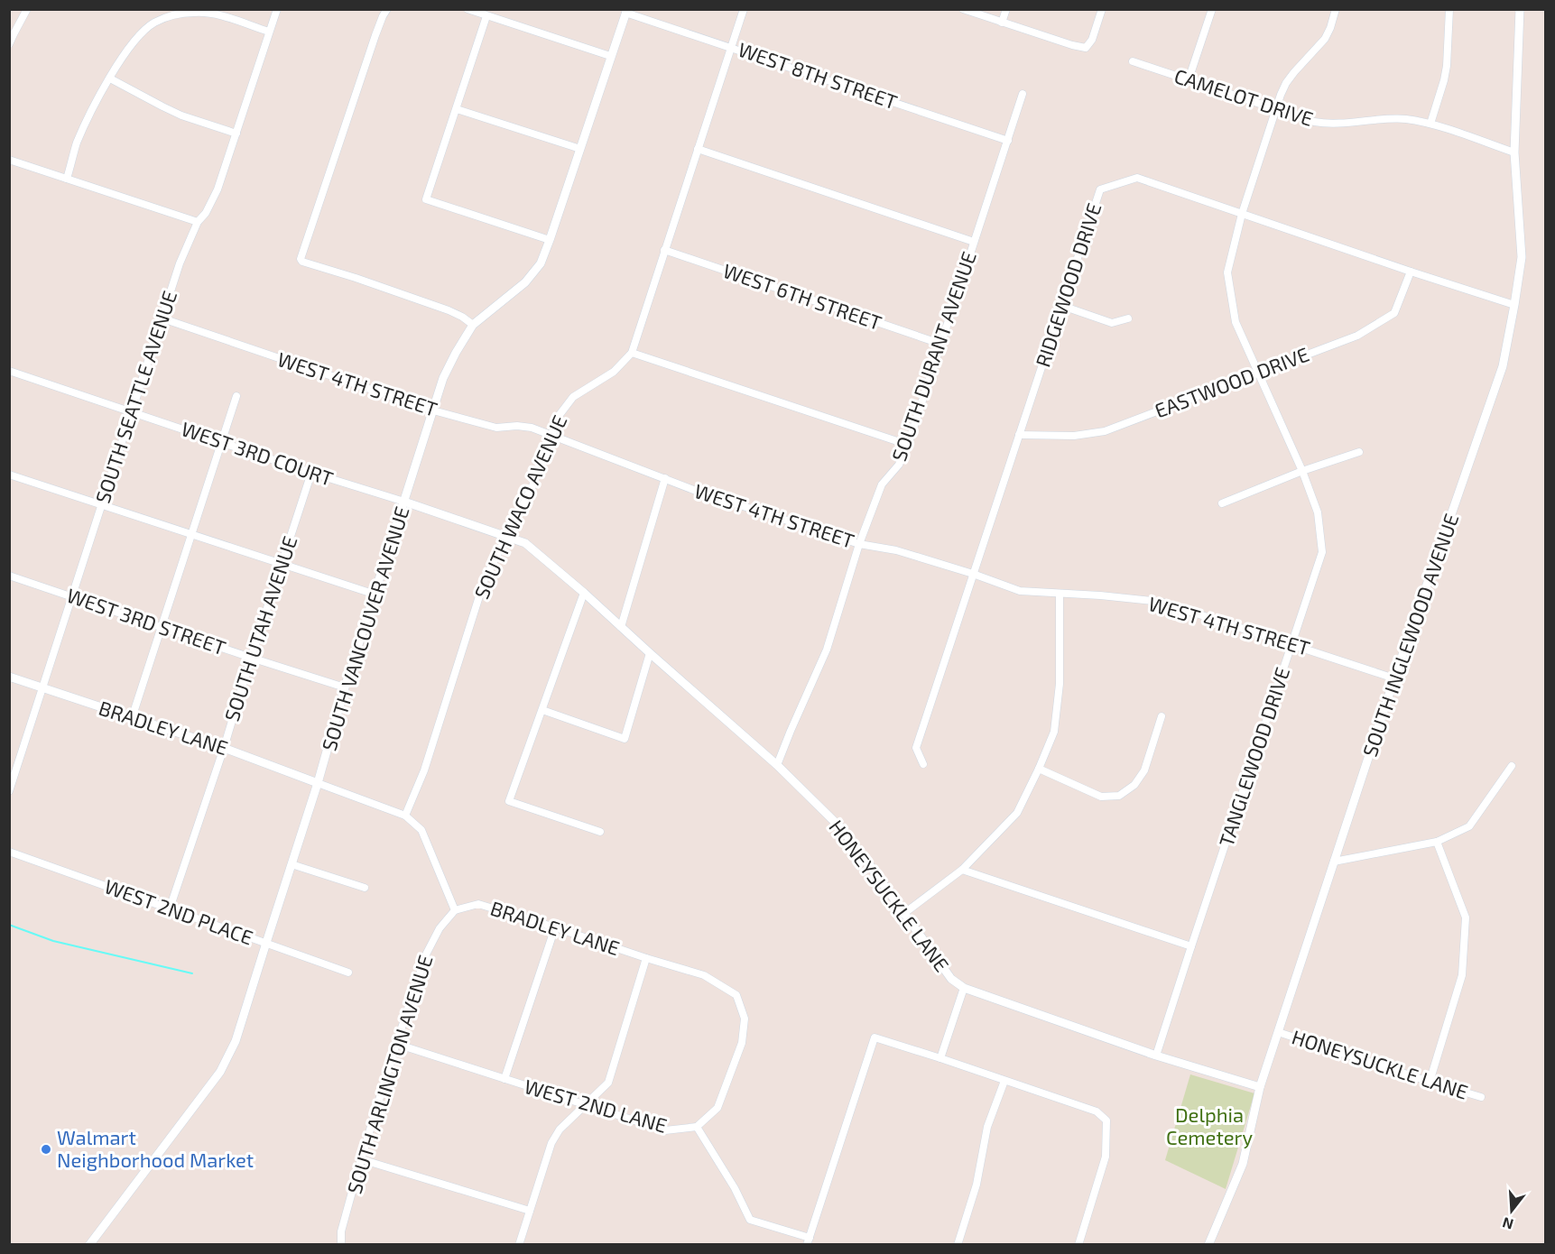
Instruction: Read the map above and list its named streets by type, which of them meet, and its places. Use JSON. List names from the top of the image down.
{
  "streets": {
    "street": [
      "WEST 8TH STREET",
      "CAMELOT DRIVE",
      "RIDGEWOOD DRIVE",
      "WEST 6TH STREET",
      "SOUTH DURANT AVENUE",
      "EASTWOOD DRIVE",
      "WEST 4TH STREET",
      "SOUTH SEATTLE AVENUE",
      "WEST 3RD COURT",
      "SOUTH WACO AVENUE",
      "WEST 3RD STREET",
      "SOUTH UTAH AVENUE",
      "SOUTH VANCOUVER AVENUE",
      "SOUTH INGLEWOOD AVENUE",
      "BRADLEY LANE",
      "TANGLEWOOD DRIVE",
      "HONEYSUCKLE LANE",
      "WEST 2ND PLACE",
      "SOUTH ARLINGTON AVENUE",
      "WEST 2ND LANE"
    ]
  },
  "crossings": [
    ["WEST 8TH STREET", "SOUTH DURANT AVENUE"],
    ["WEST 8TH STREET", "SOUTH WACO AVENUE"],
    ["WEST 8TH STREET", "SOUTH VANCOUVER AVENUE"],
    ["CAMELOT DRIVE", "SOUTH INGLEWOOD AVENUE"],
    ["CAMELOT DRIVE", "TANGLEWOOD DRIVE"],
    ["RIDGEWOOD DRIVE", "EASTWOOD DRIVE"],
    ["RIDGEWOOD DRIVE", "WEST 4TH STREET"],
    ["RIDGEWOOD DRIVE", "SOUTH INGLEWOOD AVENUE"],
    ["RIDGEWOOD DRIVE", "TANGLEWOOD DRIVE"],
    ["WEST 6TH STREET", "SOUTH DURANT AVENUE"],
    ["WEST 6TH STREET", "SOUTH WACO AVENUE"],
    ["SOUTH DURANT AVENUE", "WEST 4TH STREET"],
    ["SOUTH DURANT AVENUE", "HONEYSUCKLE LANE"],
    ["EASTWOOD DRIVE", "TANGLEWOOD DRIVE"],
    ["WEST 4TH STREET", "SOUTH SEATTLE AVENUE"],
    ["WEST 4TH STREET", "SOUTH WACO AVENUE"],
    ["WEST 4TH STREET", "SOUTH VANCOUVER AVENUE"],
    ["WEST 4TH STREET", "SOUTH INGLEWOOD AVENUE"],
    ["WEST 4TH STREET", "TANGLEWOOD DRIVE"],
    ["SOUTH SEATTLE AVENUE", "WEST 3RD COURT"],
    ["SOUTH SEATTLE AVENUE", "WEST 3RD STREET"],
    ["SOUTH SEATTLE AVENUE", "BRADLEY LANE"],
    ["WEST 3RD COURT", "SOUTH WACO AVENUE"],
    ["WEST 3RD COURT", "SOUTH UTAH AVENUE"],
    ["WEST 3RD COURT", "SOUTH VANCOUVER AVENUE"],
    ["WEST 3RD COURT", "HONEYSUCKLE LANE"],
    ["SOUTH WACO AVENUE", "BRADLEY LANE"],
    ["SOUTH WACO AVENUE", "HONEYSUCKLE LANE"],
    ["WEST 3RD STREET", "SOUTH UTAH AVENUE"],
    ["WEST 3RD STREET", "SOUTH VANCOUVER AVENUE"],
    ["SOUTH UTAH AVENUE", "BRADLEY LANE"],
    ["SOUTH UTAH AVENUE", "WEST 2ND PLACE"],
    ["SOUTH VANCOUVER AVENUE", "BRADLEY LANE"],
    ["SOUTH VANCOUVER AVENUE", "WEST 2ND PLACE"],
    ["SOUTH INGLEWOOD AVENUE", "HONEYSUCKLE LANE"],
    ["BRADLEY LANE", "SOUTH ARLINGTON AVENUE"],
    ["BRADLEY LANE", "WEST 2ND LANE"],
    ["TANGLEWOOD DRIVE", "HONEYSUCKLE LANE"],
    ["SOUTH ARLINGTON AVENUE", "WEST 2ND LANE"]
  ],
  "parks": ["Delphia Cemetery"],
  "places": ["Walmart Neighborhood Market"],
  "north": "bottom"
}
